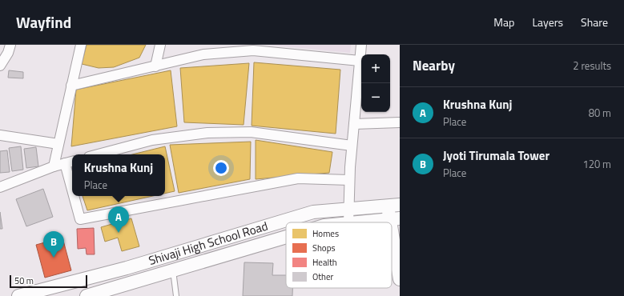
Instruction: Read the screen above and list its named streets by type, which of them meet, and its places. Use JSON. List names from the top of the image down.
{
  "streets": {
    "street": ["Shivaji High School Road"]
  },
  "legend": [
    "Homes",
    "Shops",
    "Health",
    "Other"
  ],
  "scale_bar": "50 m",
  "page": {
    "header": "Wayfind",
    "nav": ["Map", "Layers", "Share"],
    "heading": ["Nearby", "2 results"],
    "map_buttons": ["+", "−"],
    "list": [
      {
        "mark": "A",
        "name": "Krushna Kunj",
        "note": "Place",
        "value": "80 m"
      },
      {
        "mark": "B",
        "name": "Jyoti Tirumala Tower",
        "note": "Place",
        "value": "120 m"
      }
    ],
    "popup": ["Krushna Kunj", "Place"],
    "pins": ["A", "B"],
    "scale": "50 m"
  }
}
